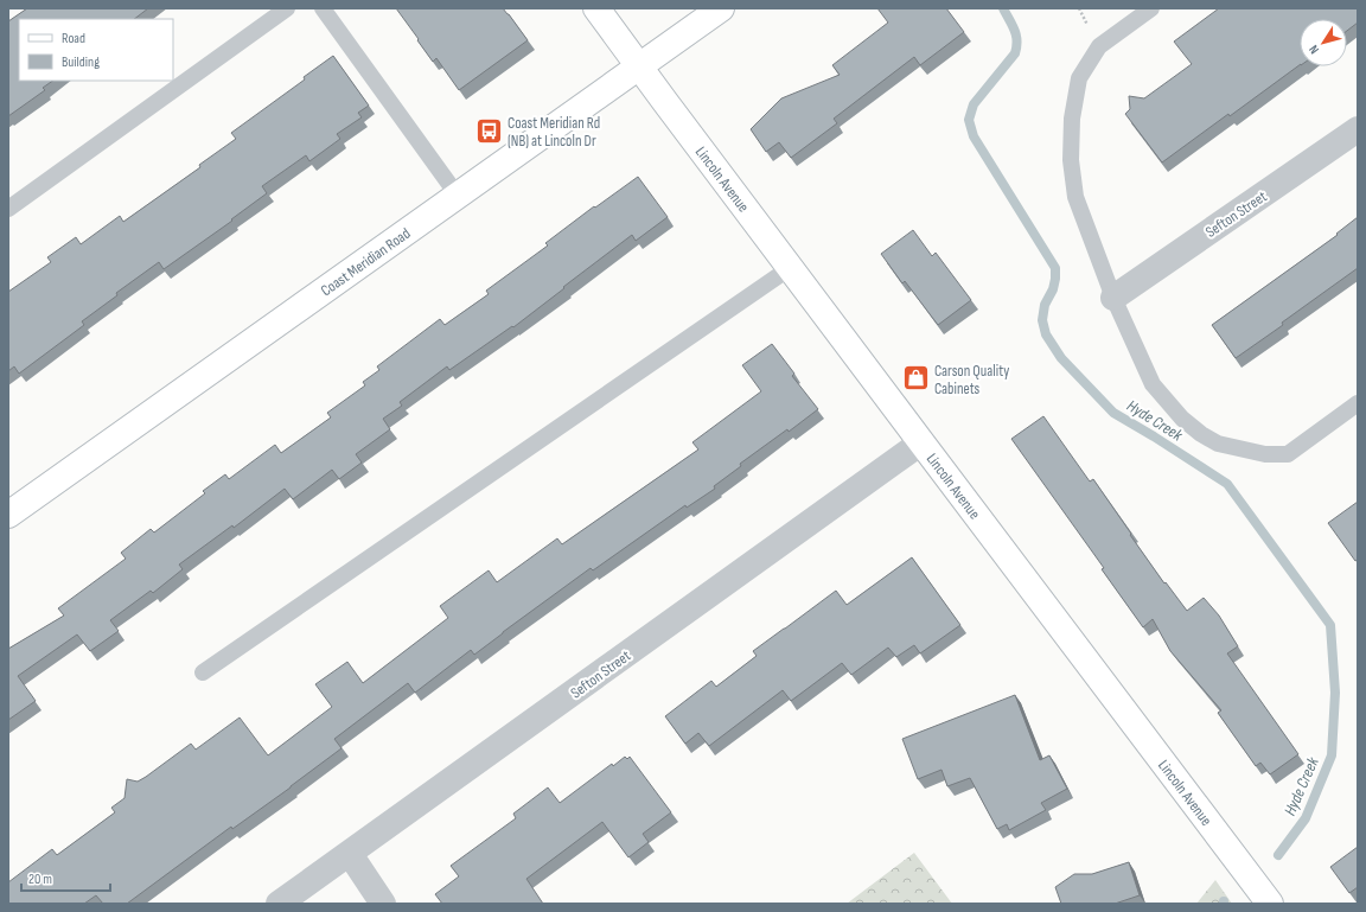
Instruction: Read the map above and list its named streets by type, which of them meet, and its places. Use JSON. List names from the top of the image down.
{
  "streets": {
    "main road": ["Lincoln Avenue", "Coast Meridian Road"],
    "street": ["Sefton Street"]
  },
  "crossings": [
    ["Lincoln Avenue", "Sefton Street"],
    ["Lincoln Avenue", "Coast Meridian Road"]
  ],
  "water": ["Hyde Creek"],
  "places": {
    "bus stop": ["Coast Meridian Rd (NB) at Lincoln Dr"],
    "shop": ["Carson Quality Cabinets"]
  },
  "legend": ["Road", "Building"],
  "scale_bar": "20 m",
  "north": "bottom left"
}
